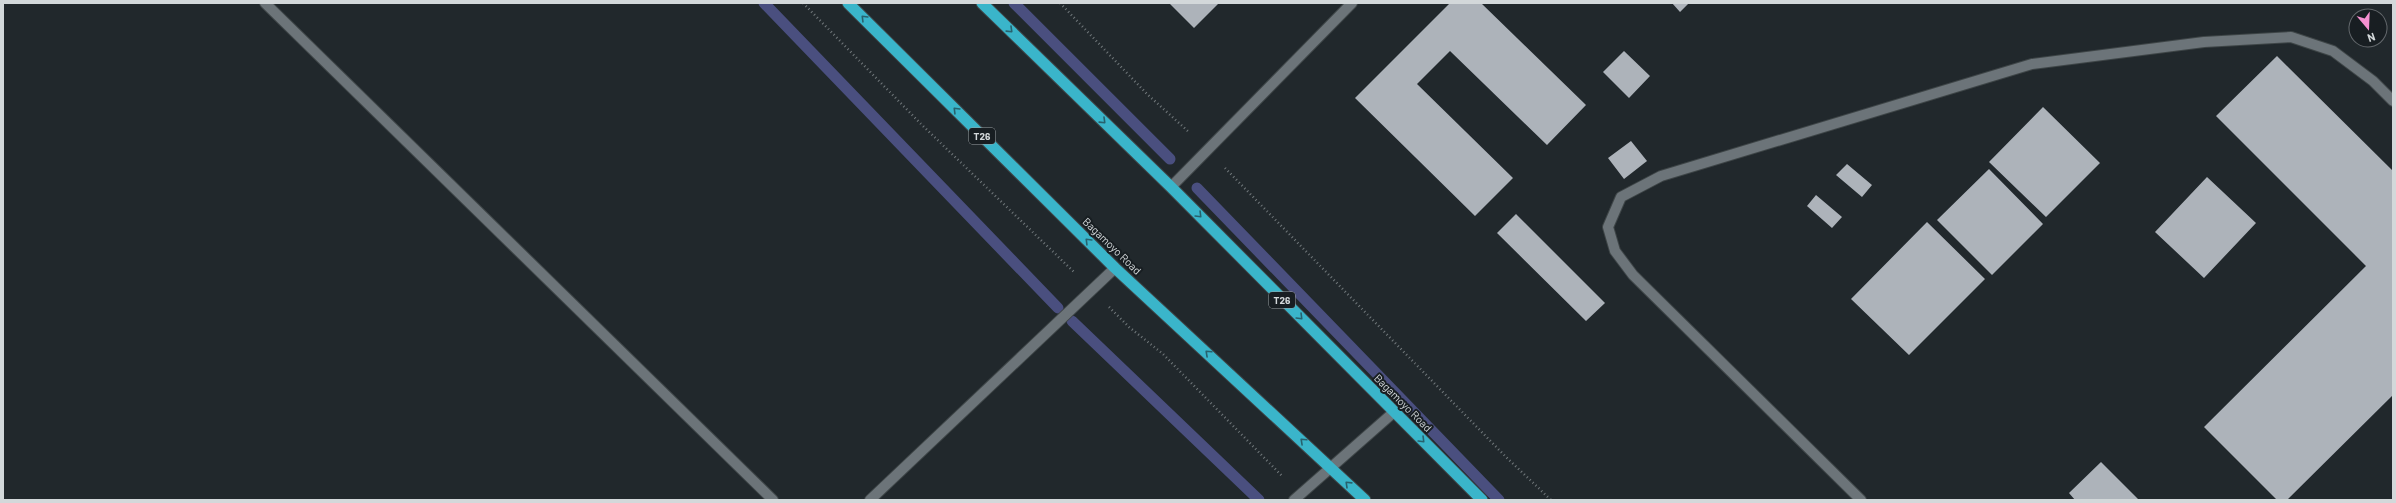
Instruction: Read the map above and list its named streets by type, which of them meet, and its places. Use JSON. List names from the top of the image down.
{
  "streets": {
    "highway": ["T26", "Bagamoyo Road"]
  },
  "north": "bottom"
}
